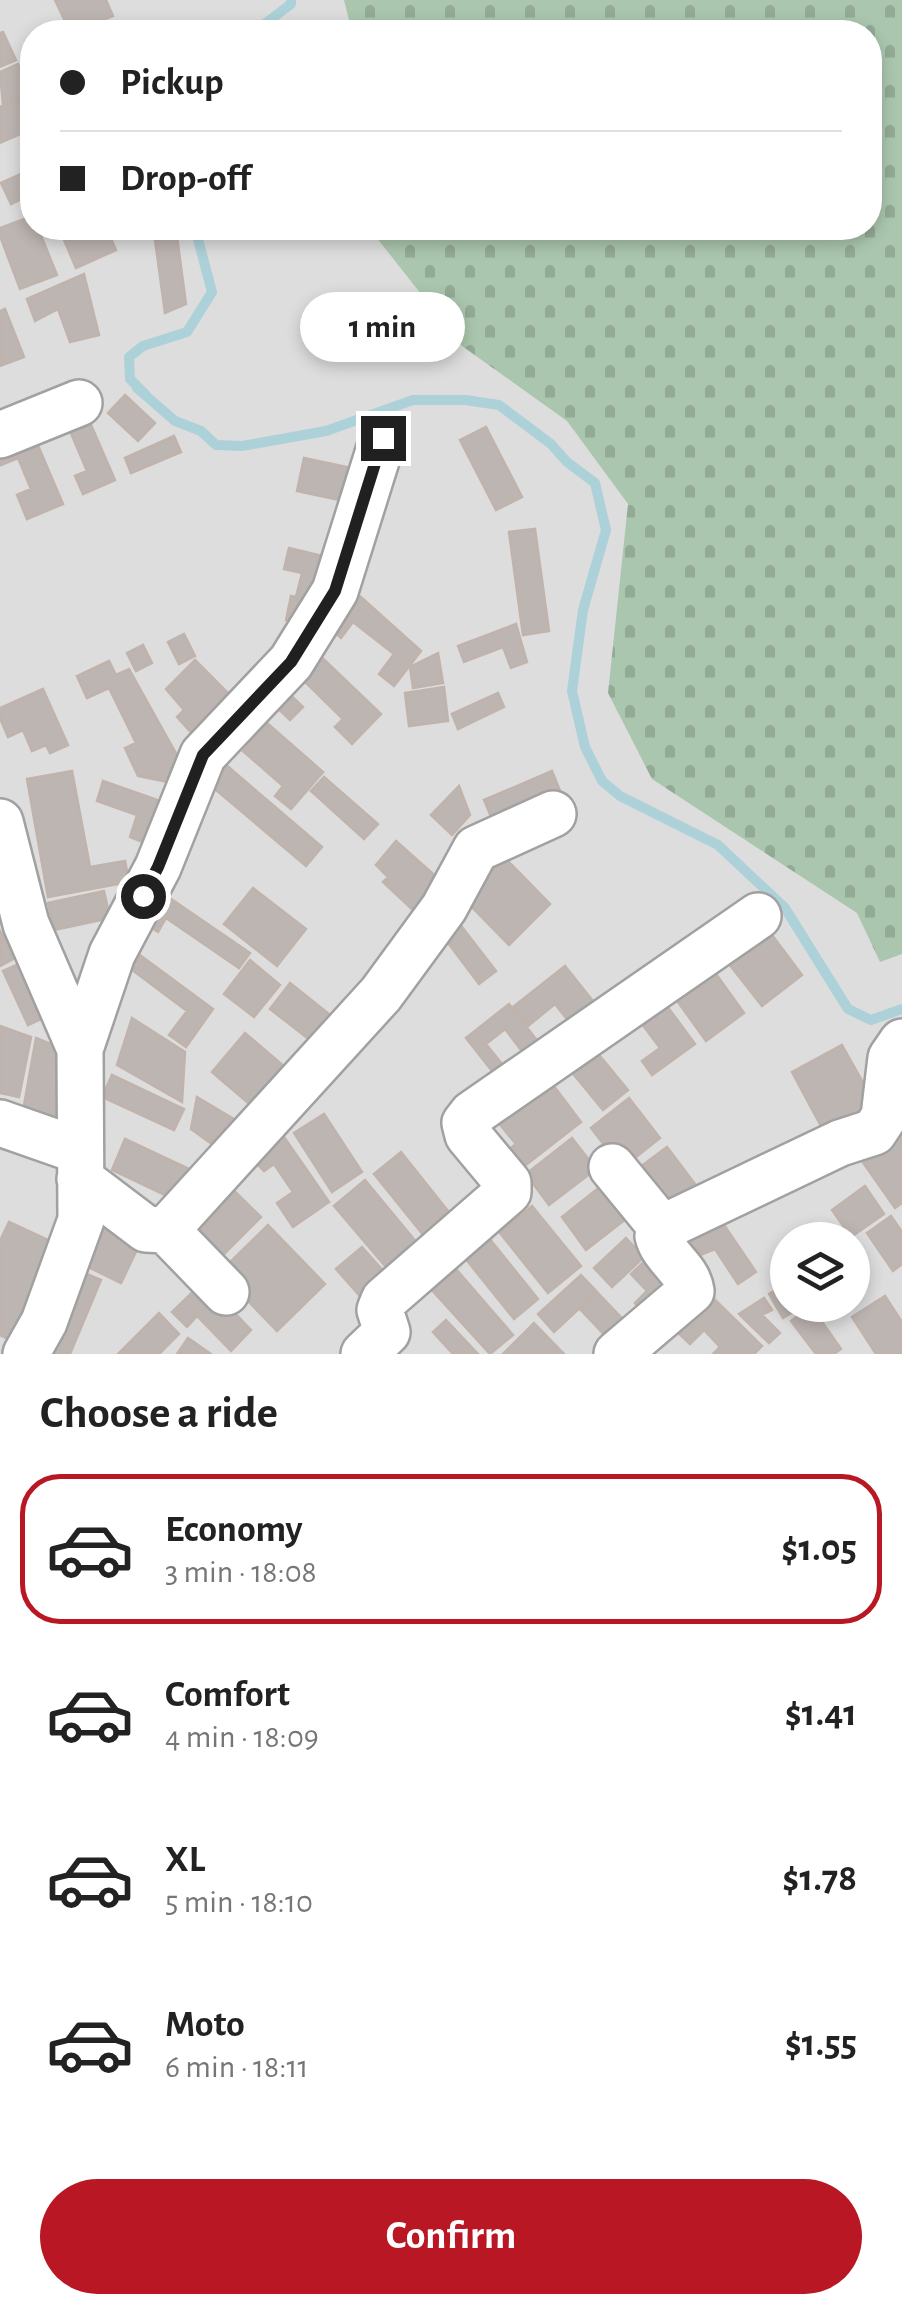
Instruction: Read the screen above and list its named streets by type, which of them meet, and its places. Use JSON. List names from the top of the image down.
{
  "page": {
    "banner": ["Pickup", "Drop-off"],
    "bubble": "1 min",
    "heading": "Choose a ride",
    "list": [
      {
        "name": "Economy",
        "note": "3 min · 18:08",
        "value": "$1.05"
      },
      {
        "name": "Comfort",
        "note": "4 min · 18:09",
        "value": "$1.41"
      },
      {
        "name": "XL",
        "note": "5 min · 18:10",
        "value": "$1.78"
      },
      {
        "name": "Moto",
        "note": "6 min · 18:11",
        "value": "$1.55"
      }
    ],
    "buttons": "Confirm"
  }
}
